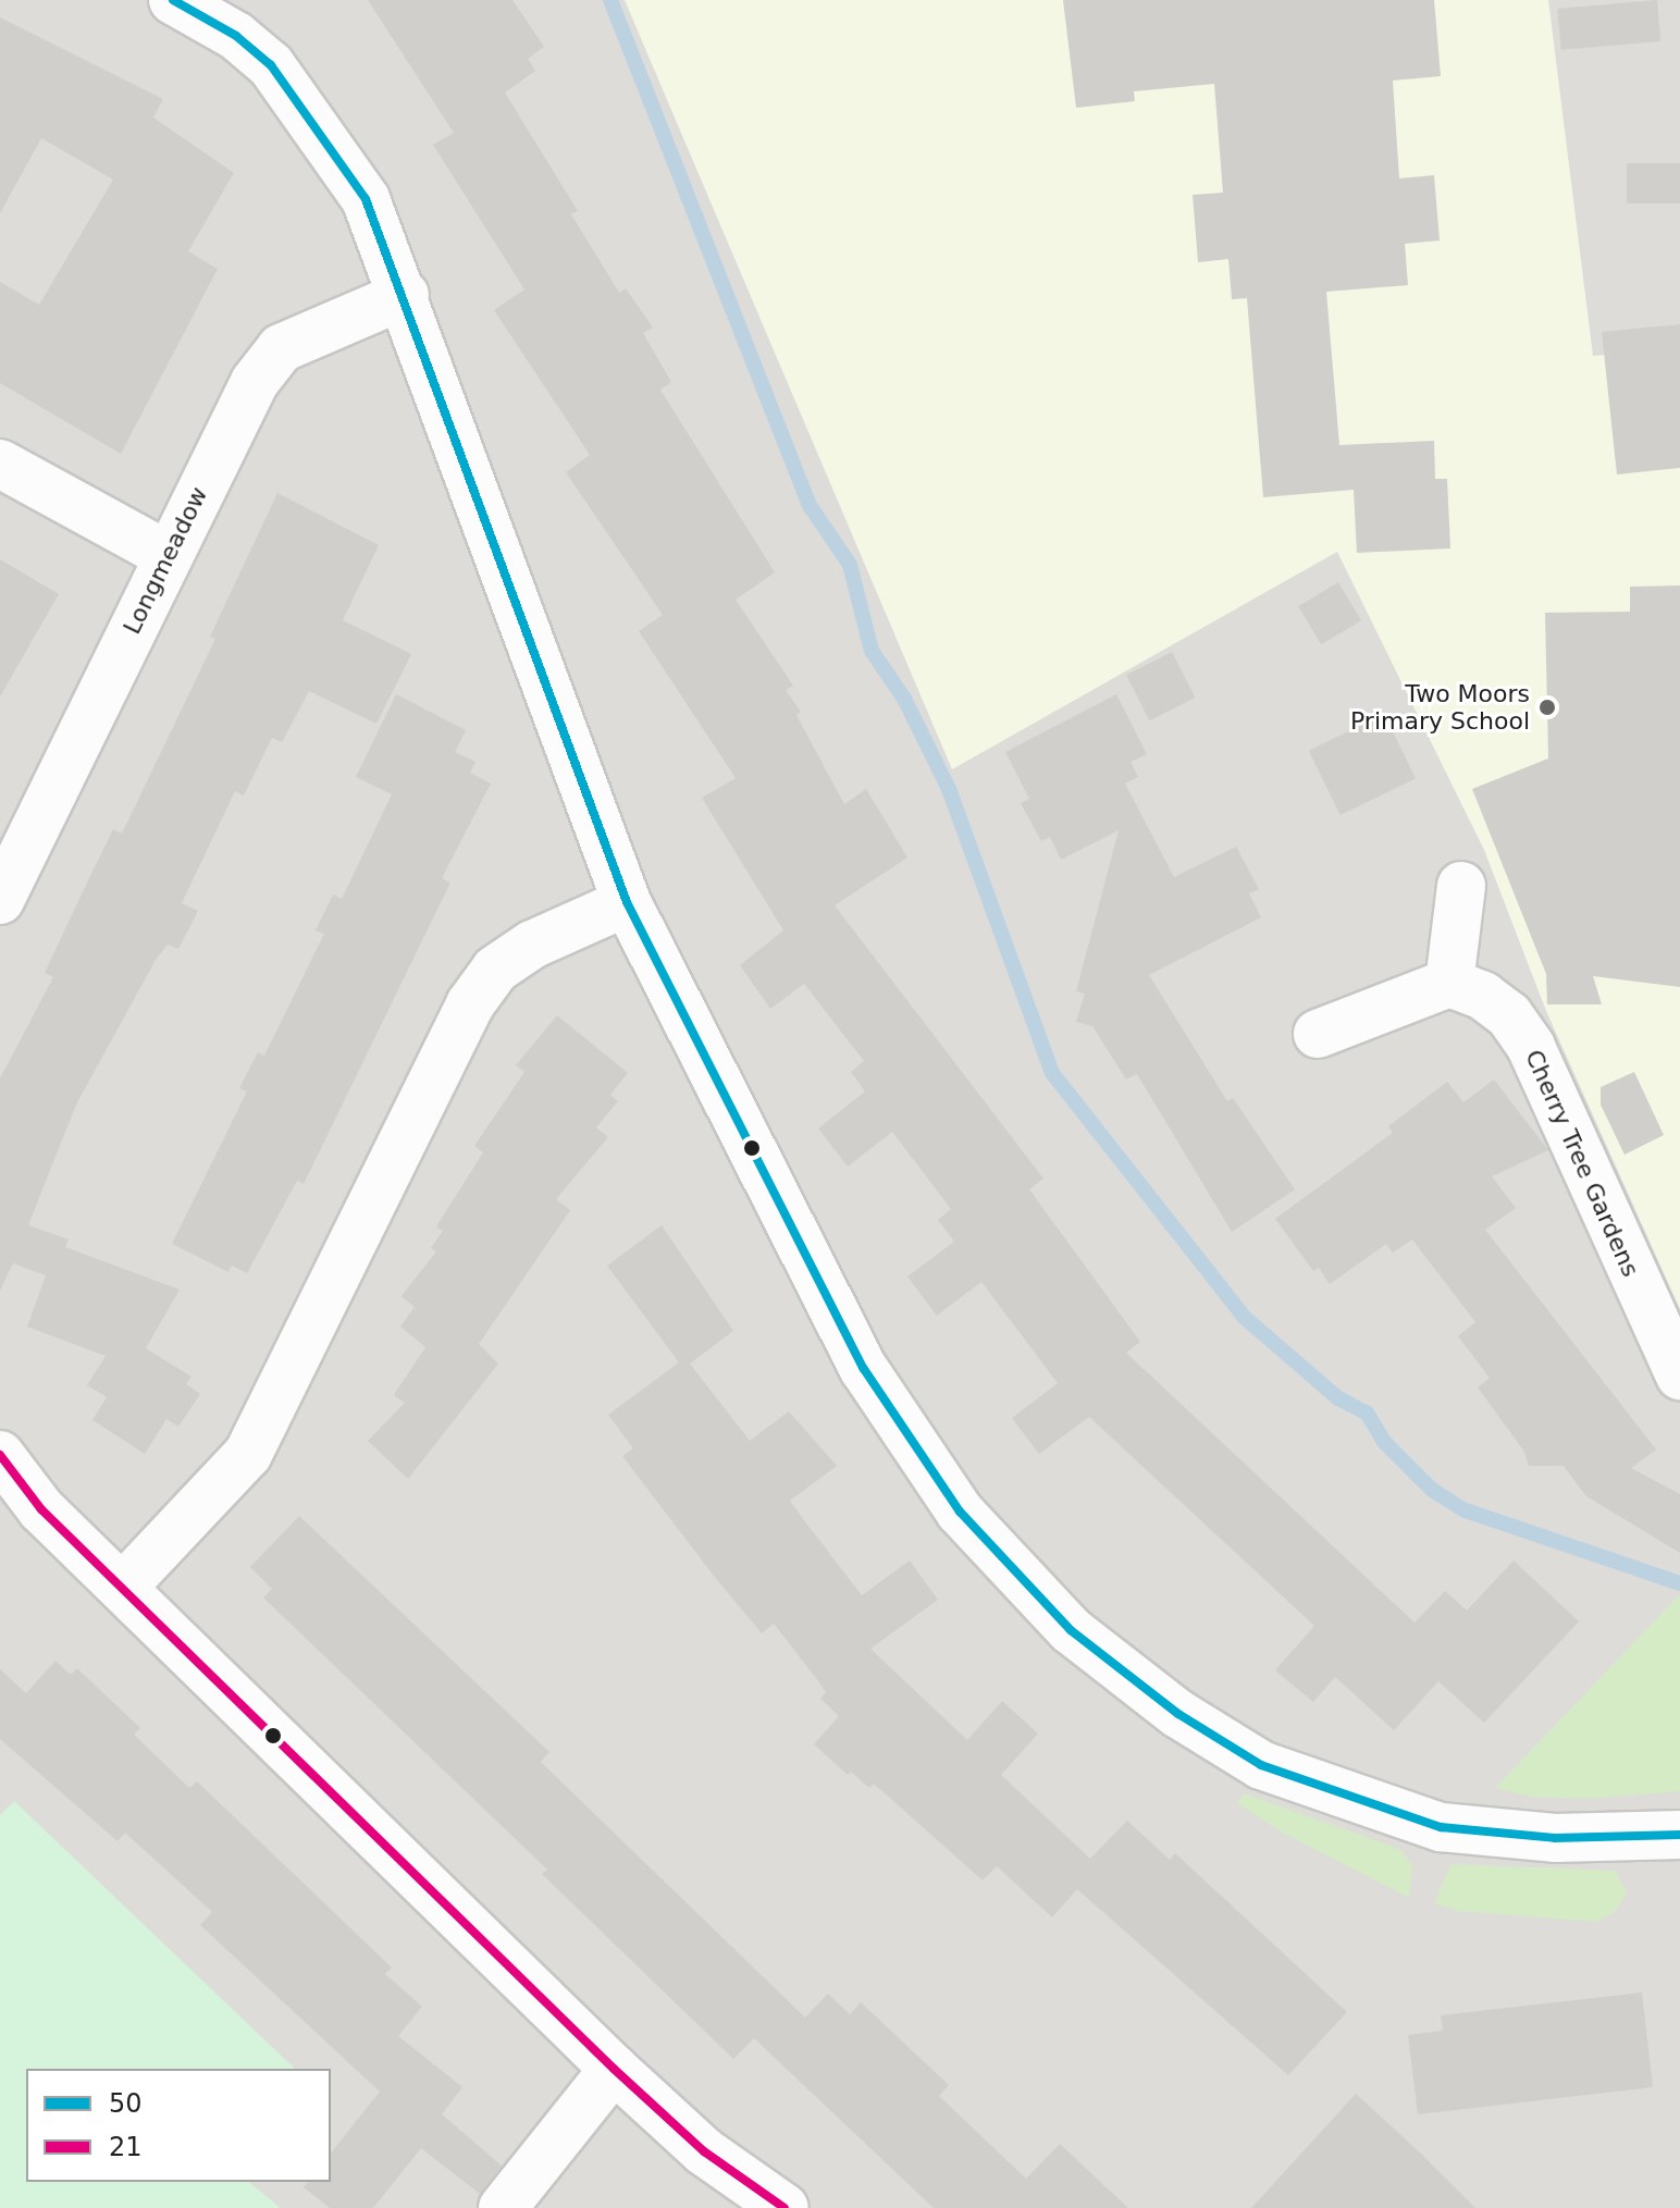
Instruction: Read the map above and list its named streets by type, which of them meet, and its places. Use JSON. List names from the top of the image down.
{
  "streets": {
    "street": ["Longmeadow", "Cherry Tree Gardens"]
  },
  "places": ["Two Moors Primary School"],
  "lines": ["transit line 50", "transit line 21"],
  "legend": ["50", "21"]
}
